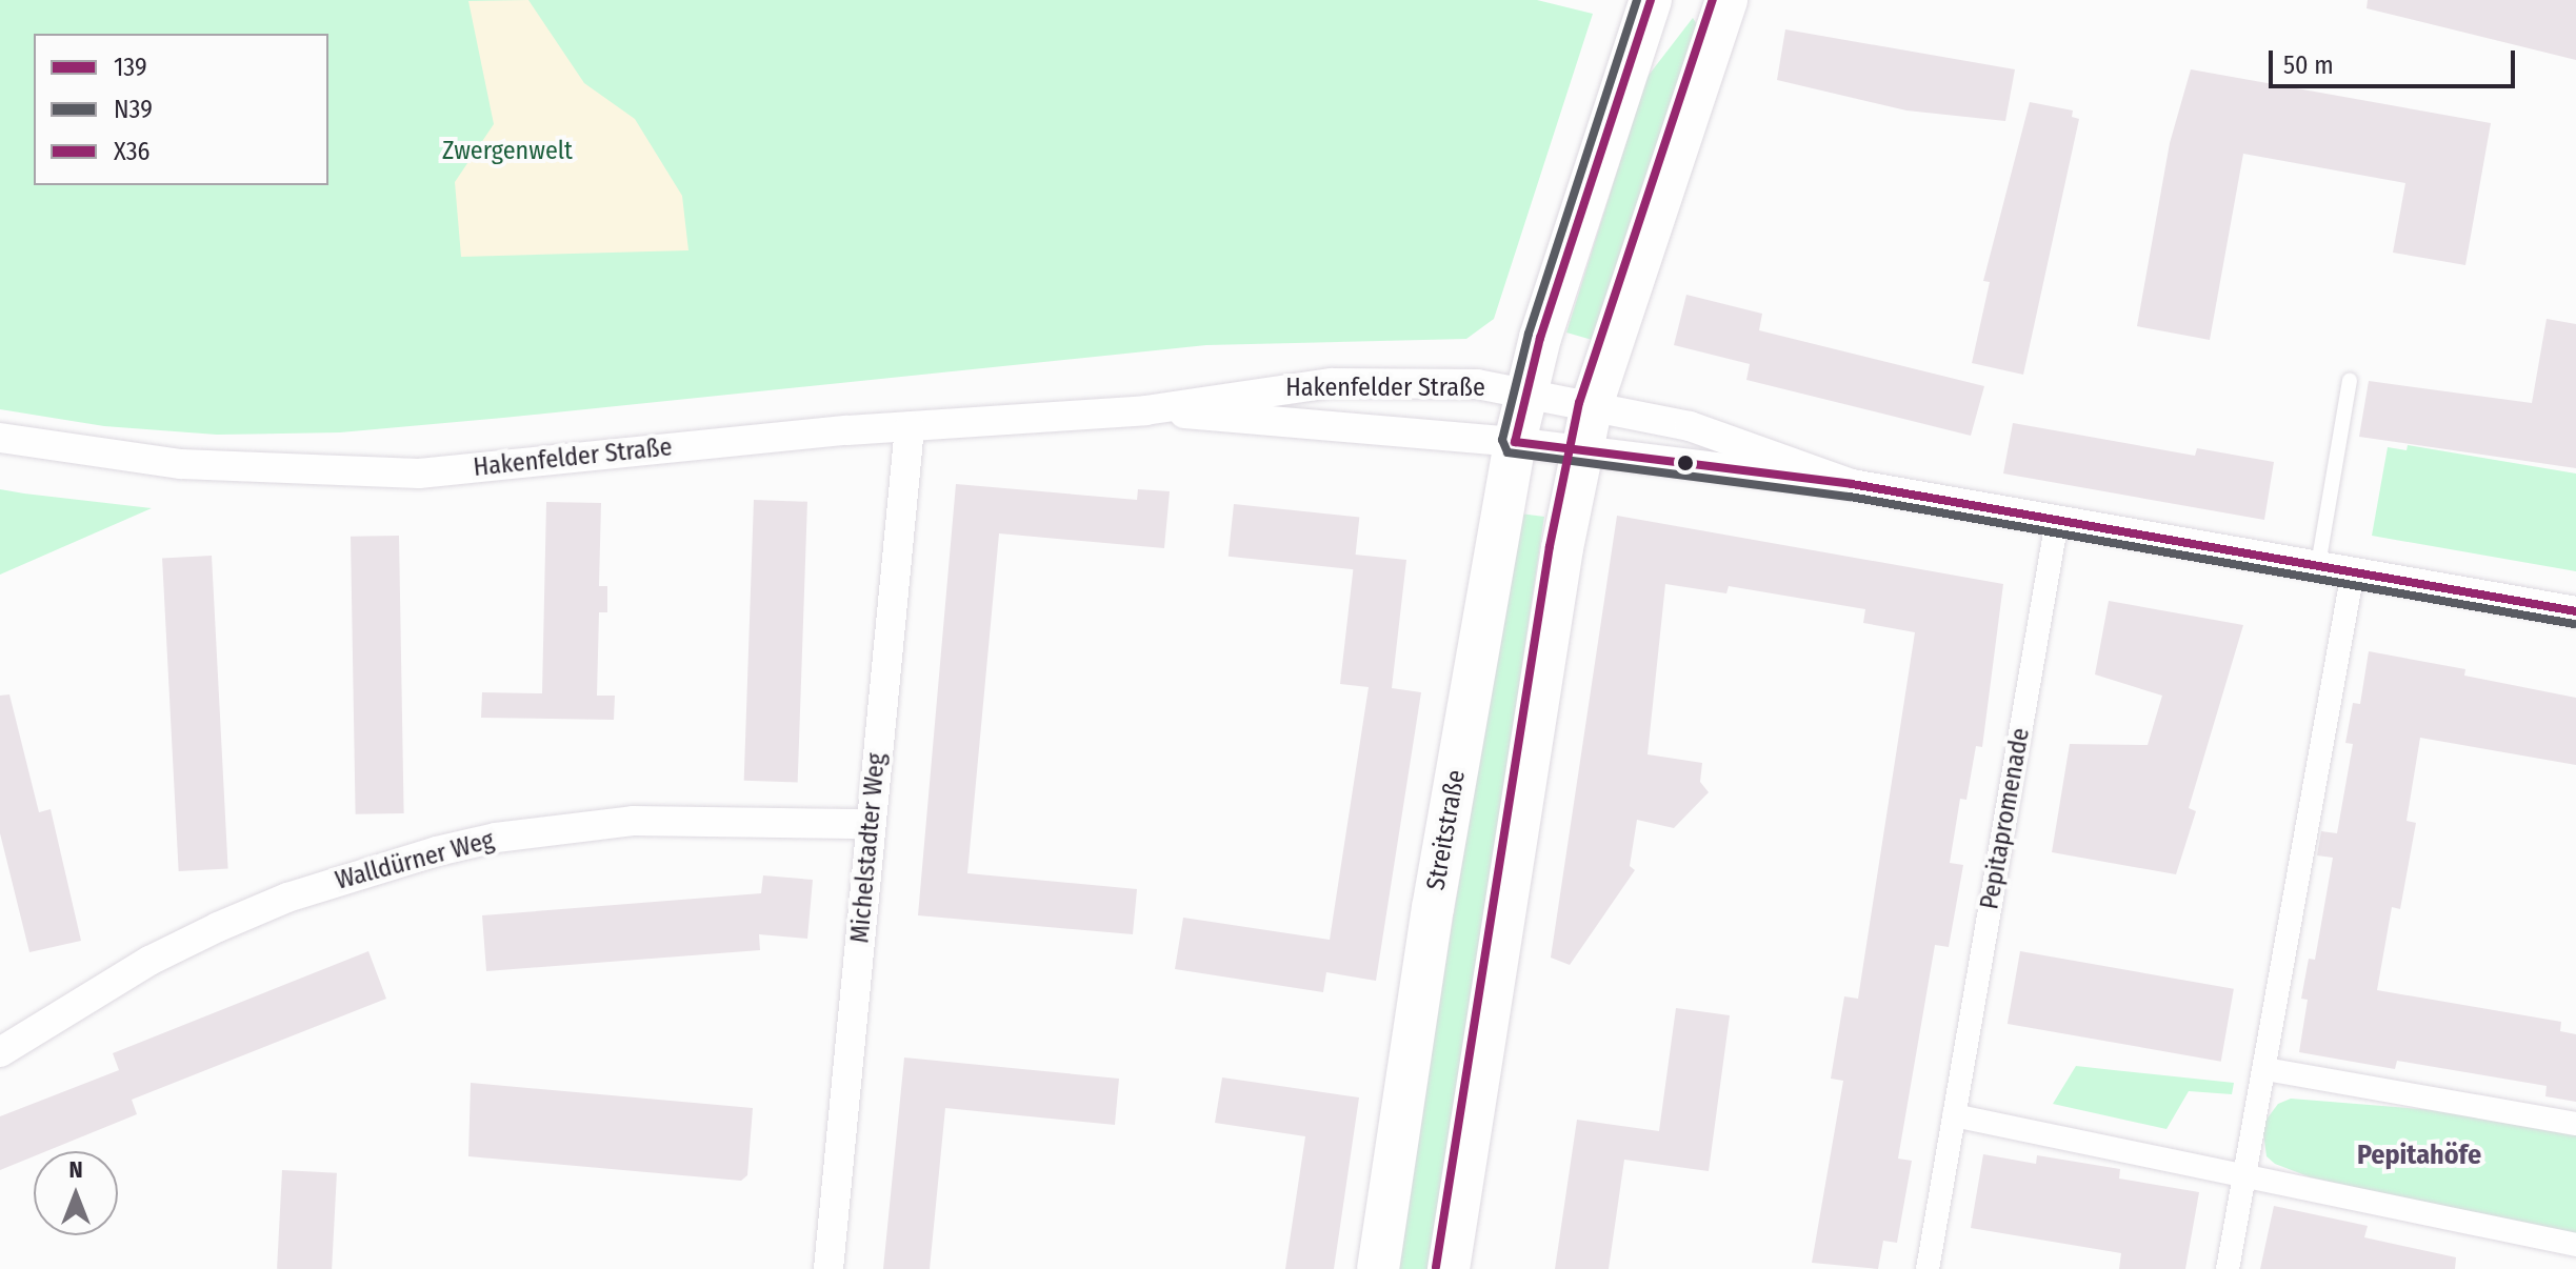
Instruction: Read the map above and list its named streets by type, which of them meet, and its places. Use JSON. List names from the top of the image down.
{
  "streets": {
    "main road": ["Streitstraße"],
    "street": [
      "Hakenfelder Straße",
      "Pepitapromenade",
      "Michelstadter Weg",
      "Walldürner Weg"
    ]
  },
  "crossings": [
    ["Hakenfelder Straße", "Streitstraße"],
    ["Hakenfelder Straße", "Michelstadter Weg"],
    ["Michelstadter Weg", "Walldürner Weg"]
  ],
  "districts": ["Pepitahöfe"],
  "parks": ["Zwergenwelt"],
  "lines": ["transit line 139", "transit line N39", "transit line X36"],
  "legend": ["139", "N39", "X36"],
  "scale_bar": "50 m",
  "north": "top"
}
